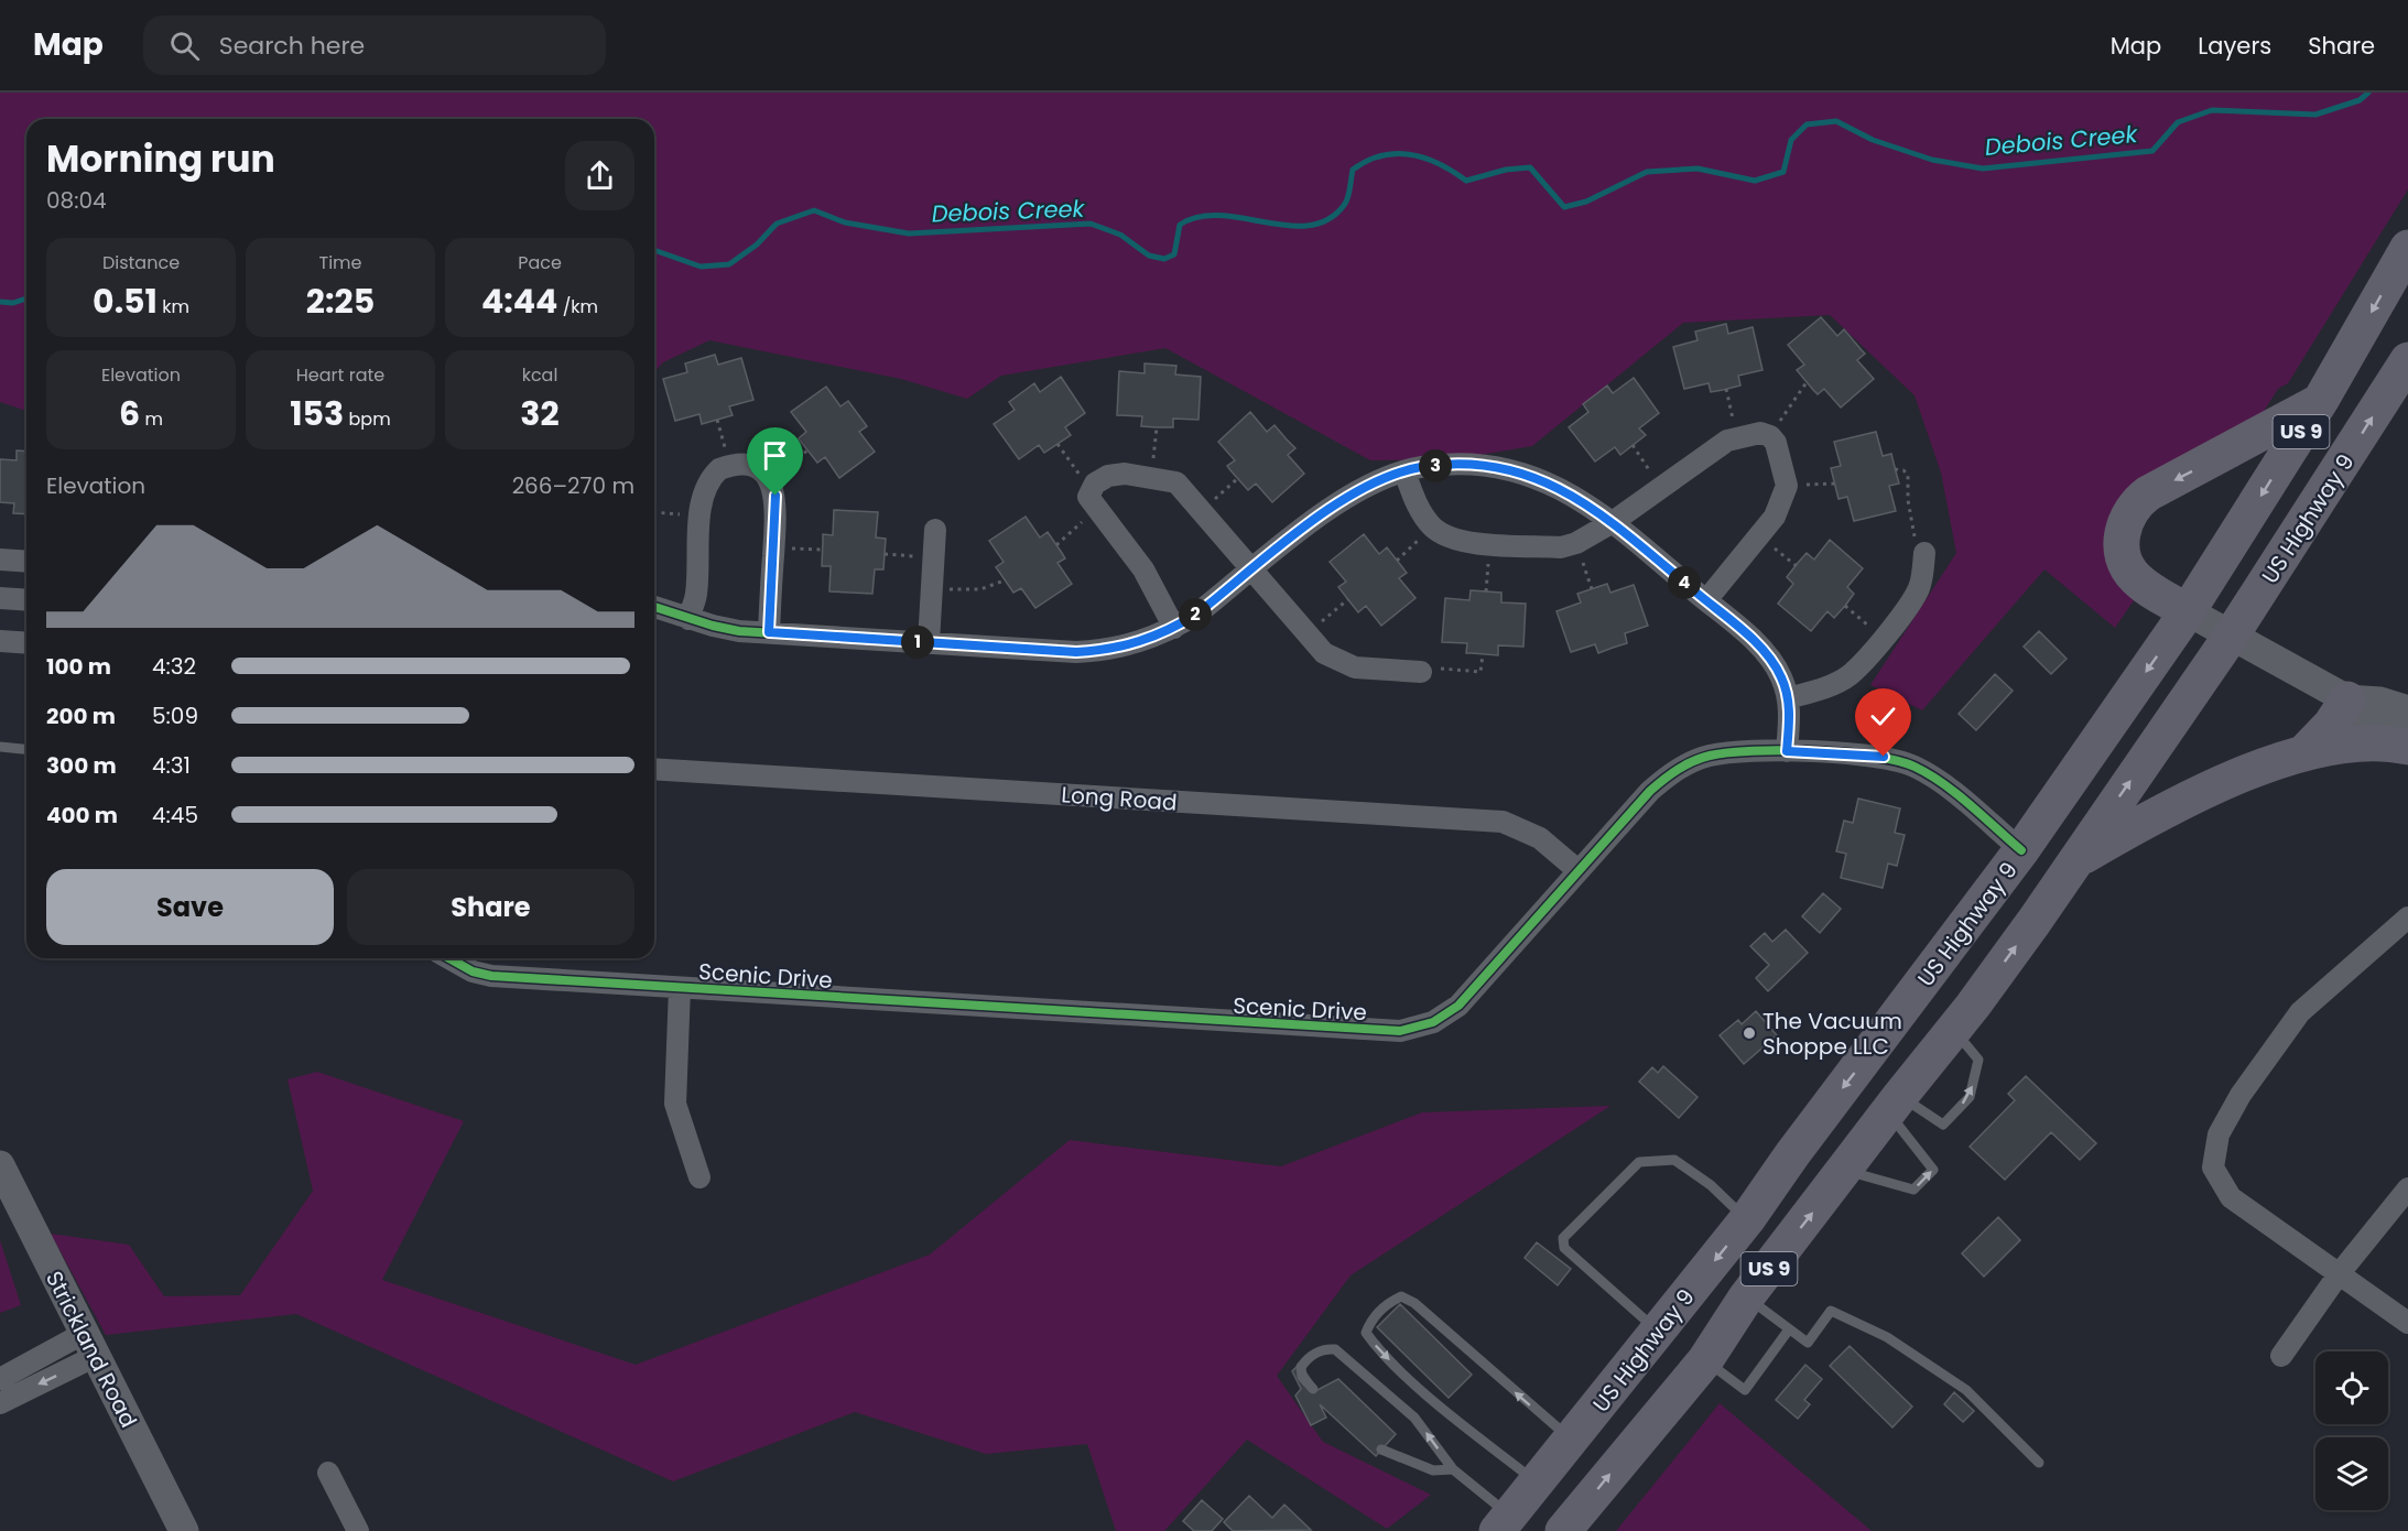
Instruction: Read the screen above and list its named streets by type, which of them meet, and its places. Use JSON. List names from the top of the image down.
{
  "streets": {
    "highway": ["US 9", "US Highway 9"],
    "street": ["Long Road", "Scenic Drive", "Strickland Road"]
  },
  "crossings": [
    ["US Highway 9", "Scenic Drive"],
    ["Long Road", "Scenic Drive"]
  ],
  "water": ["Debois Creek"],
  "places": ["The Vacuum Shoppe LLC"],
  "page": {
    "header": "Map",
    "search": "Search here",
    "nav": ["Map", "Layers", "Share"],
    "heading": ["Morning run", "08:04"],
    "stats": [
      ["Distance", "0.51 km"],
      ["Time", "2:25"],
      ["Pace", "4:44 /km"],
      ["Elevation", "6 m"],
      ["Heart rate", "153 bpm"],
      ["kcal", "32"]
    ],
    "pins": [
      "3",
      "4",
      "2",
      "1"
    ],
    "chart": ["Elevation", "266–270 m"],
    "list": [
      {
        "name": "100 m",
        "note": "4:32"
      },
      {
        "name": "200 m",
        "note": "5:09"
      },
      {
        "name": "300 m",
        "note": "4:31"
      },
      {
        "name": "400 m",
        "note": "4:45"
      }
    ],
    "buttons": ["Save", "Share"]
  }
}
